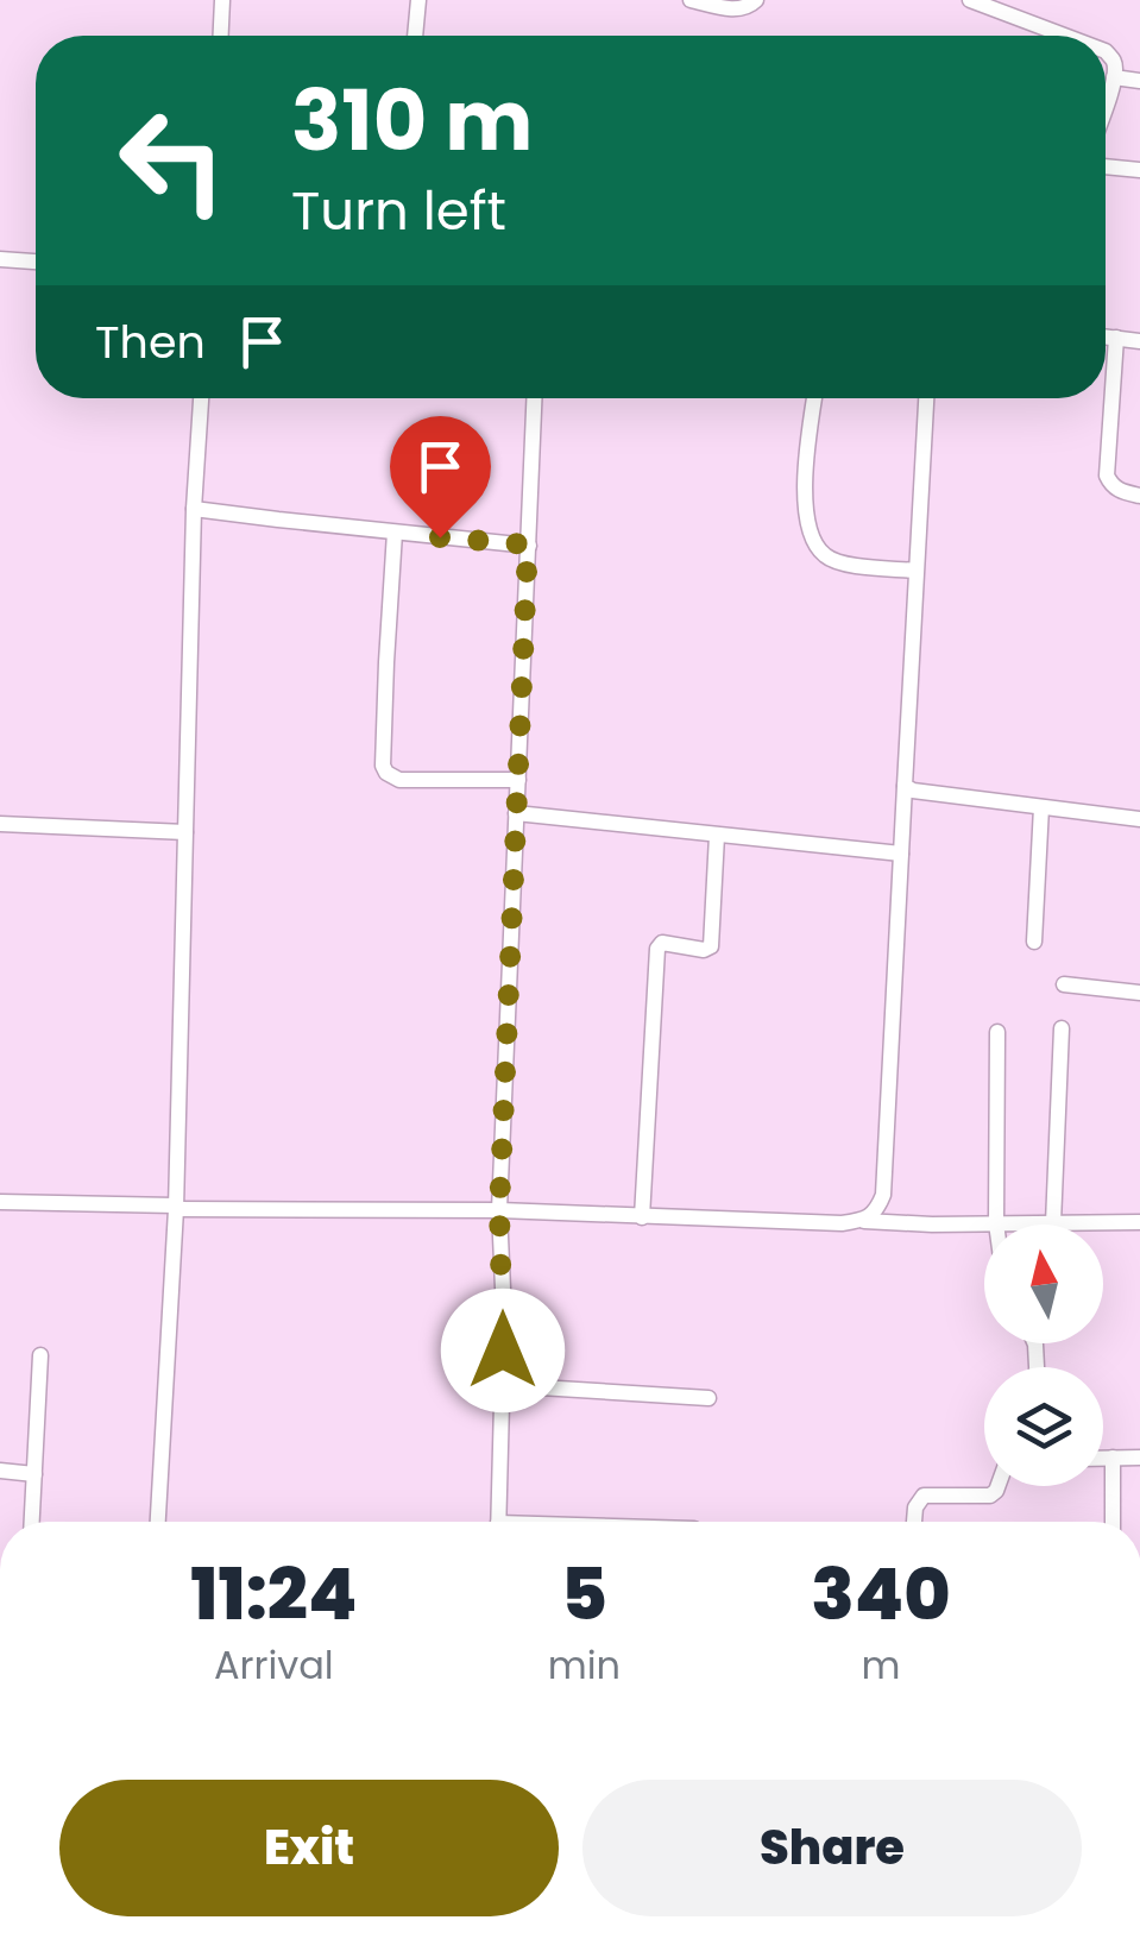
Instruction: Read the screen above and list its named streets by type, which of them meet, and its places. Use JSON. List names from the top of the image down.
{
  "north": "top",
  "page": {
    "turn": ["310 m", "Turn left"],
    "then": "Then",
    "eta": [
      "11:24",
      "Arrival",
      "5",
      "min",
      "340",
      "m"
    ],
    "buttons": ["Exit", "Share"]
  }
}
